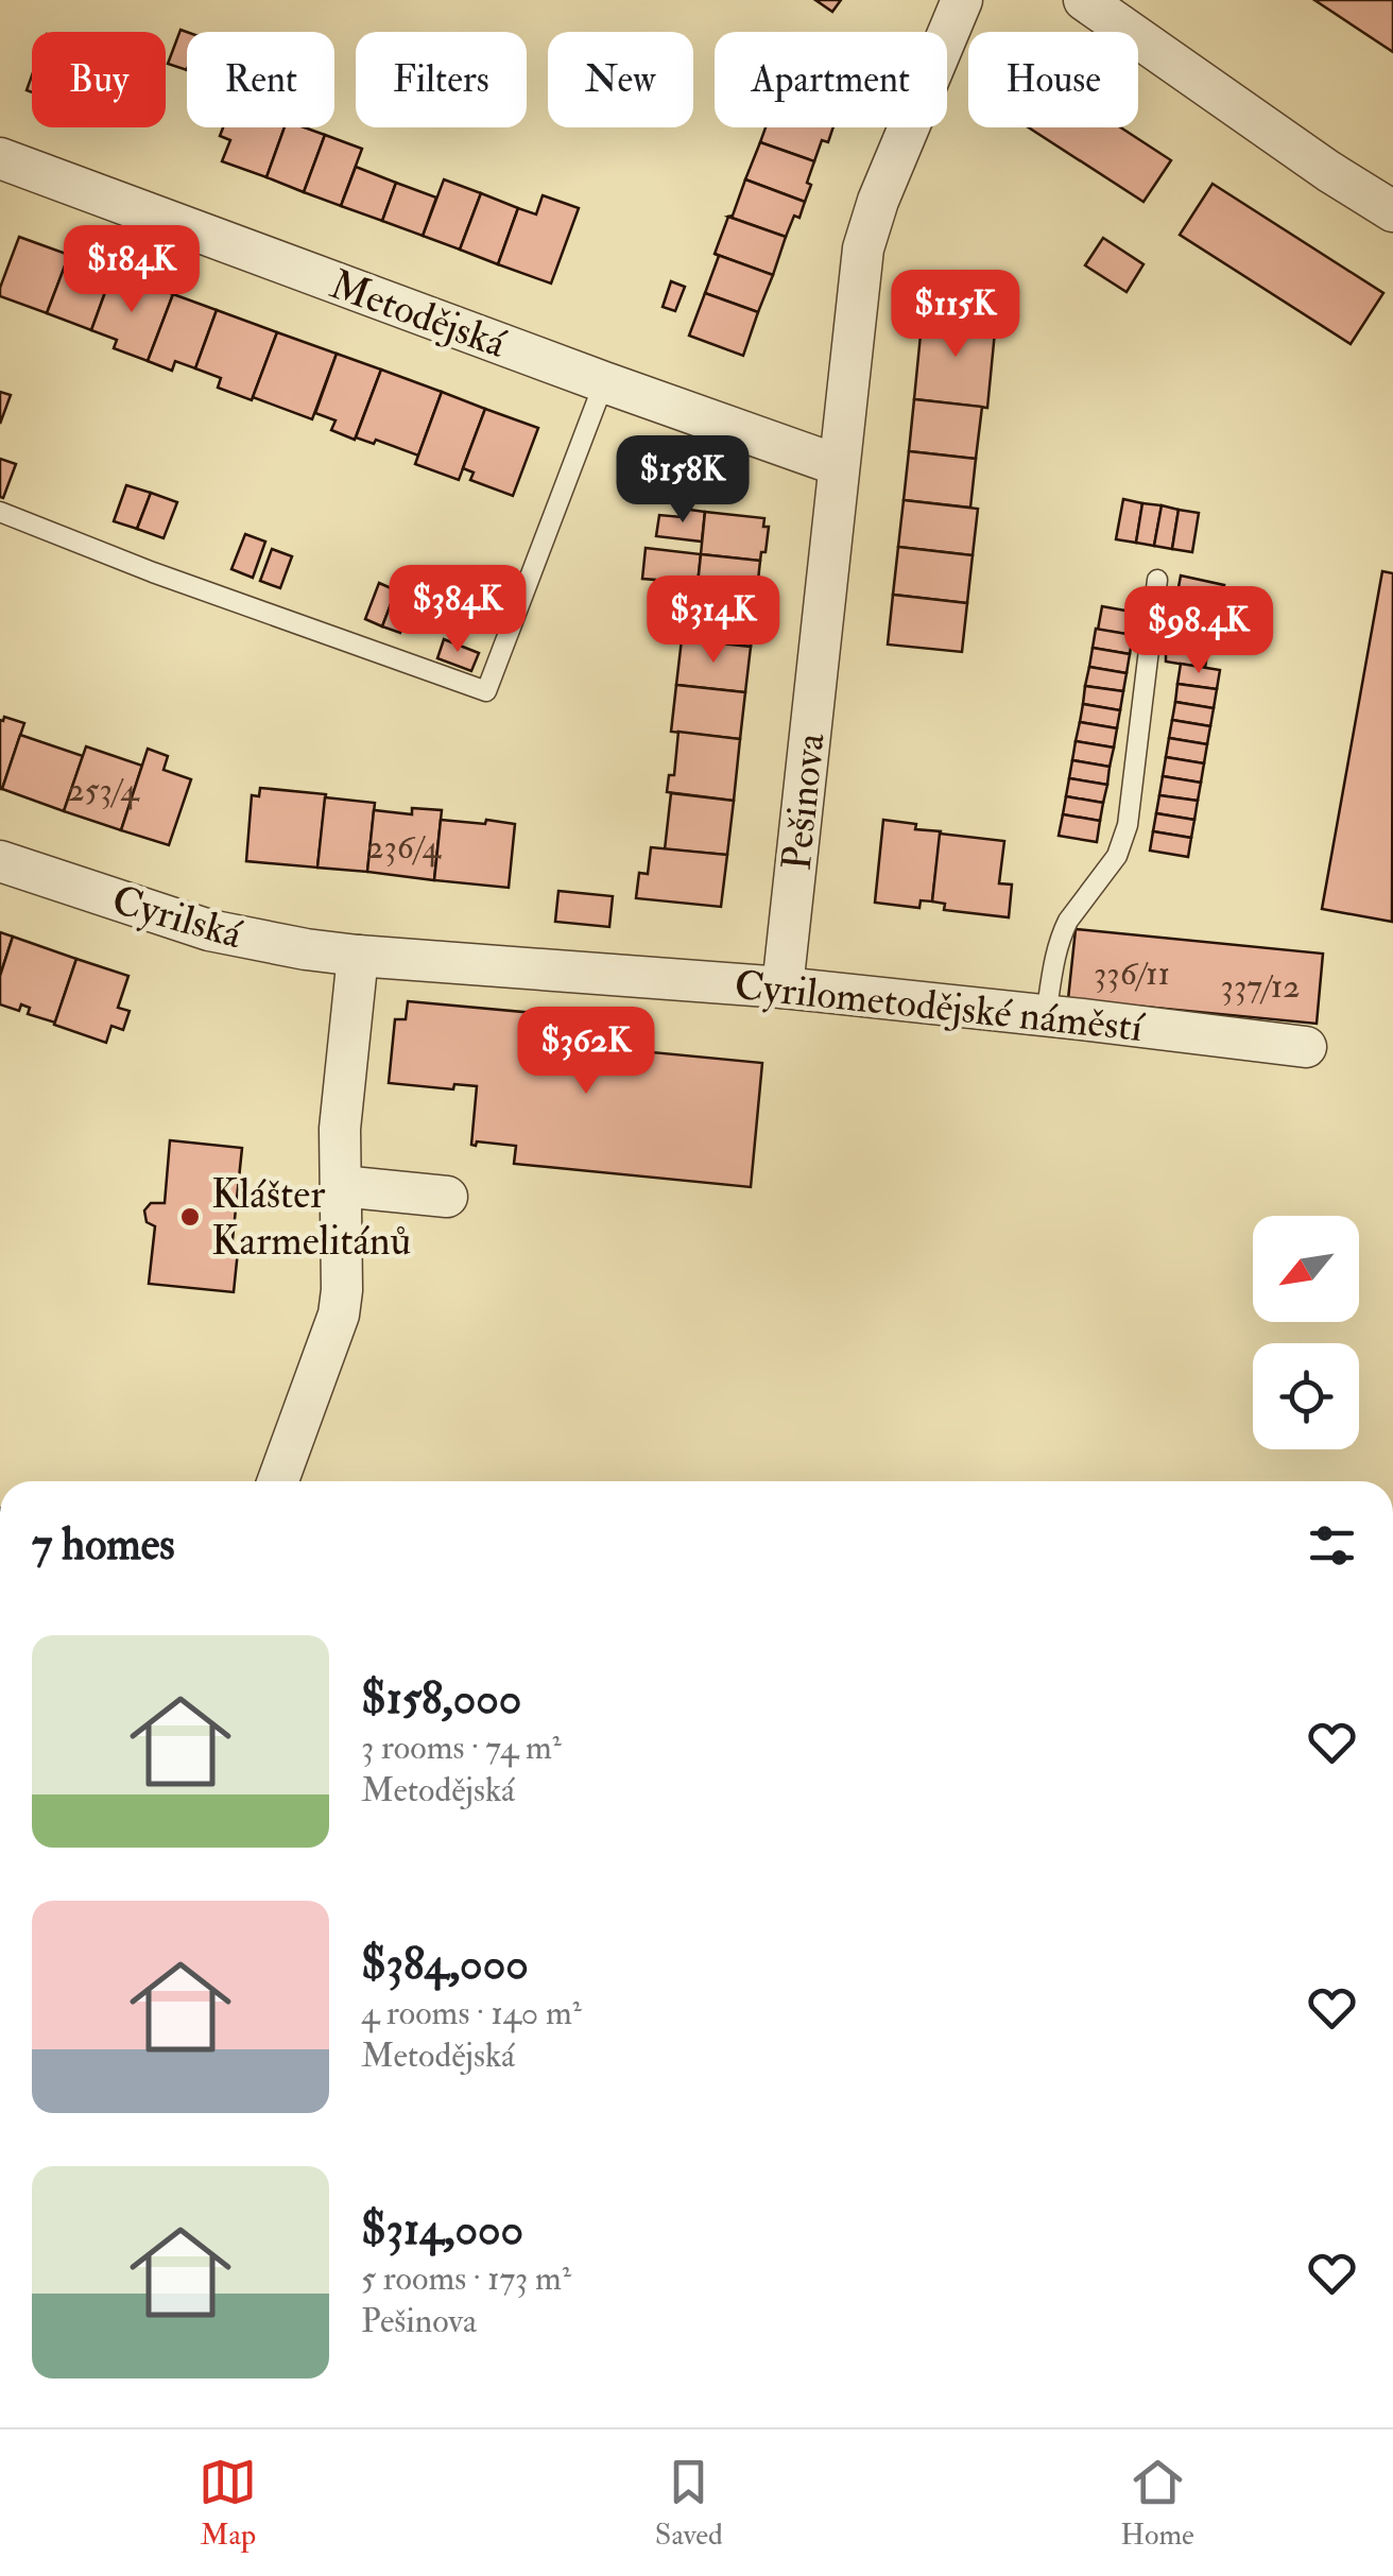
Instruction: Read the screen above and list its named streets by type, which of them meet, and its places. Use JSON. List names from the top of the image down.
{
  "streets": {
    "street": [
      "Metodějská",
      "Pešinova",
      "Cyrilská",
      "Cyrilometodějské náměstí"
    ]
  },
  "crossings": [
    ["Metodějská", "Pešinova"],
    ["Pešinova", "Cyrilometodějské náměstí"],
    ["Cyrilská", "Cyrilometodějské náměstí"]
  ],
  "places": ["Klášter Karmelitánů"],
  "house_numbers": [
    "253/4",
    "236/4",
    "336/11",
    "337/12"
  ],
  "north": "bottom left",
  "page": {
    "chip": [
      "Buy",
      "Rent",
      "Filters",
      "New",
      "Apartment",
      "House"
    ],
    "price": [
      "$184K",
      "$115K",
      "$158K",
      "$384K",
      "$314K",
      "$98.4K",
      "$362K"
    ],
    "heading": "7 homes",
    "list": [
      {
        "name": "$158,000",
        "note": "3 rooms · 74 m² · Metodějská"
      },
      {
        "name": "$384,000",
        "note": "4 rooms · 140 m² · Metodějská"
      },
      {
        "name": "$314,000",
        "note": "5 rooms · 173 m² · Pešinova"
      }
    ],
    "tabs": ["Map", "Saved", "Home"]
  }
}
